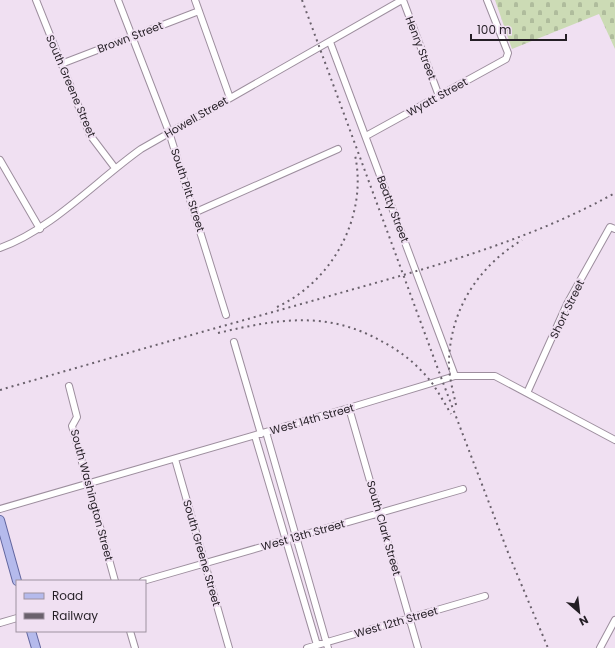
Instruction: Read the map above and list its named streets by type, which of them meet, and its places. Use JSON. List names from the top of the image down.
{
  "streets": {
    "street": [
      "Brown Street",
      "Henry Street",
      "South Greene Street",
      "Wyatt Street",
      "Howell Street",
      "South Pitt Street",
      "Beatty Street",
      "Short Street",
      "West 14th Street",
      "South Washington Street",
      "South Clark Street",
      "West 13th Street",
      "West 12th Street"
    ]
  },
  "crossings": [
    ["Brown Street", "South Greene Street"],
    ["Brown Street", "South Pitt Street"],
    ["Henry Street", "Wyatt Street"],
    ["Henry Street", "Howell Street"],
    ["South Greene Street", "Howell Street"],
    ["South Greene Street", "West 14th Street"],
    ["South Greene Street", "West 13th Street"],
    ["Wyatt Street", "Beatty Street"],
    ["Howell Street", "South Pitt Street"],
    ["Howell Street", "Beatty Street"],
    ["Beatty Street", "West 14th Street"],
    ["Short Street", "West 14th Street"],
    ["West 14th Street", "South Washington Street"],
    ["West 14th Street", "South Clark Street"],
    ["South Clark Street", "West 13th Street"],
    ["South Clark Street", "West 12th Street"]
  ],
  "legend": ["Road", "Railway"],
  "scale_bar": "100 m",
  "north": "bottom right"
}
